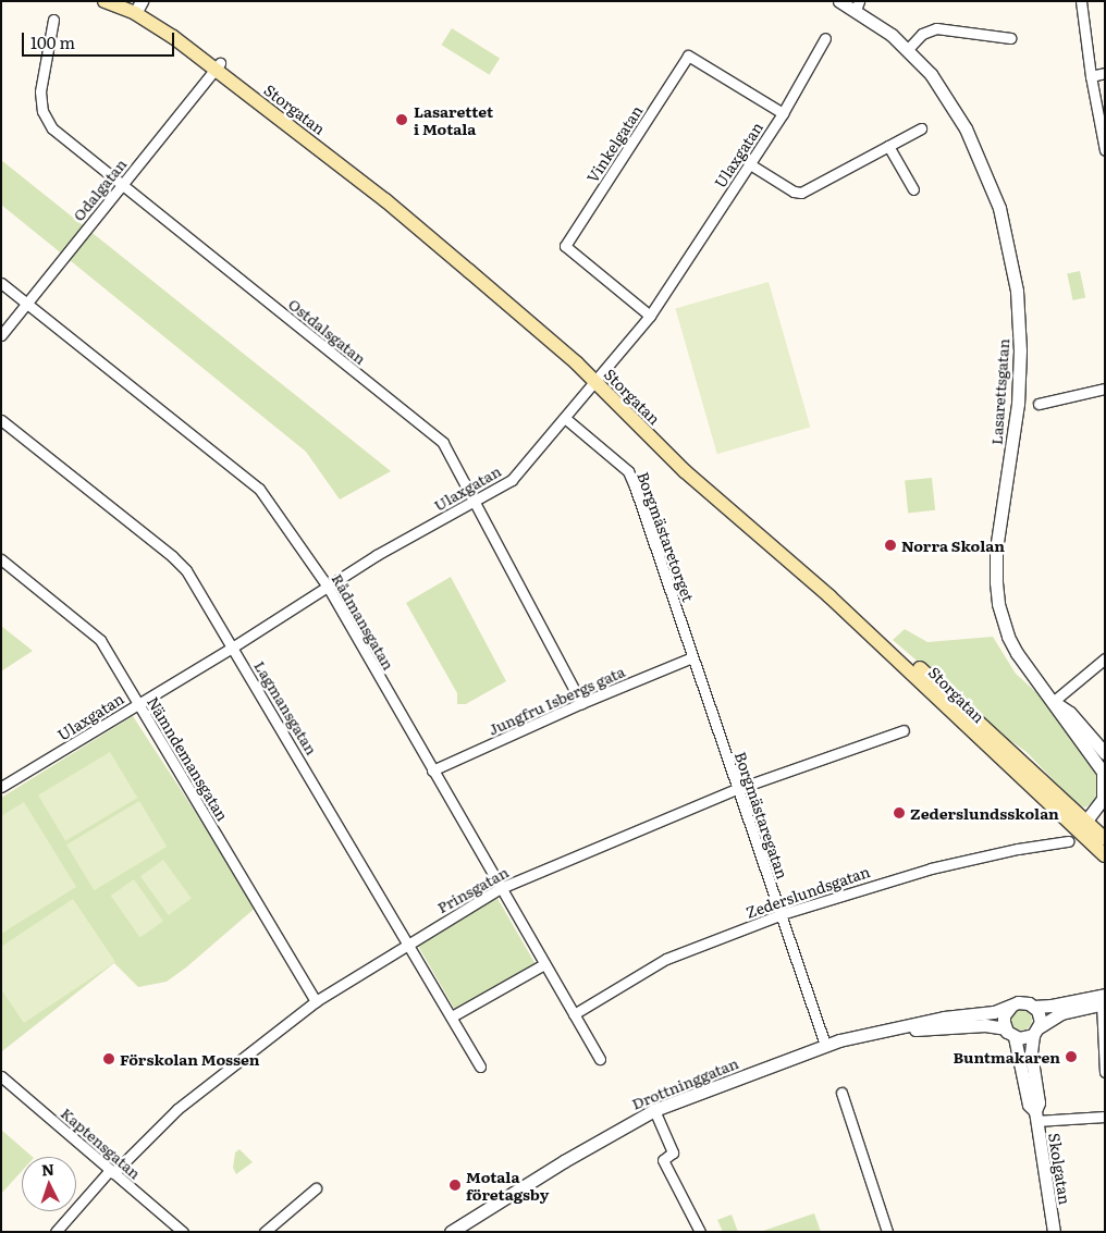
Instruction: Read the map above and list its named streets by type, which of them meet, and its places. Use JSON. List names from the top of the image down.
{
  "streets": {
    "main road": ["Storgatan"],
    "street": [
      "Vinkelgatan",
      "Ulaxgatan",
      "Odalgatan",
      "Ostdalsgatan",
      "Lasarettsgatan",
      "Borgmästaretorget",
      "Rådmansgatan",
      "Jungfru Isbergs gata",
      "Lagmansgatan",
      "Nämndemansgatan",
      "Borgmästaregatan",
      "Prinsgatan",
      "Zederslundsgatan",
      "Drottninggatan",
      "Kaptensgatan",
      "Skolgatan"
    ]
  },
  "crossings": [
    ["Storgatan", "Ulaxgatan"],
    ["Storgatan", "Odalgatan"],
    ["Storgatan", "Lasarettsgatan"],
    ["Storgatan", "Zederslundsgatan"],
    ["Vinkelgatan", "Ulaxgatan"],
    ["Ulaxgatan", "Ostdalsgatan"],
    ["Ulaxgatan", "Borgmästaretorget"],
    ["Ulaxgatan", "Rådmansgatan"],
    ["Ulaxgatan", "Lagmansgatan"],
    ["Ulaxgatan", "Nämndemansgatan"],
    ["Odalgatan", "Ostdalsgatan"],
    ["Odalgatan", "Rådmansgatan"],
    ["Ostdalsgatan", "Jungfru Isbergs gata"],
    ["Lasarettsgatan", "Zederslundsgatan"],
    ["Borgmästaretorget", "Jungfru Isbergs gata"],
    ["Borgmästaretorget", "Borgmästaregatan"],
    ["Rådmansgatan", "Jungfru Isbergs gata"],
    ["Rådmansgatan", "Prinsgatan"],
    ["Rådmansgatan", "Zederslundsgatan"],
    ["Jungfru Isbergs gata", "Borgmästaregatan"],
    ["Lagmansgatan", "Prinsgatan"],
    ["Nämndemansgatan", "Prinsgatan"],
    ["Borgmästaregatan", "Prinsgatan"],
    ["Borgmästaregatan", "Zederslundsgatan"],
    ["Borgmästaregatan", "Drottninggatan"],
    ["Prinsgatan", "Kaptensgatan"],
    ["Drottninggatan", "Skolgatan"]
  ],
  "places": [
    "Lasarettet i Motala",
    "Norra Skolan",
    "Zederslundsskolan",
    "Buntmakaren",
    "Förskolan Mossen",
    "Motala företagsby"
  ],
  "scale_bar": "100 m",
  "north": "top"
}
